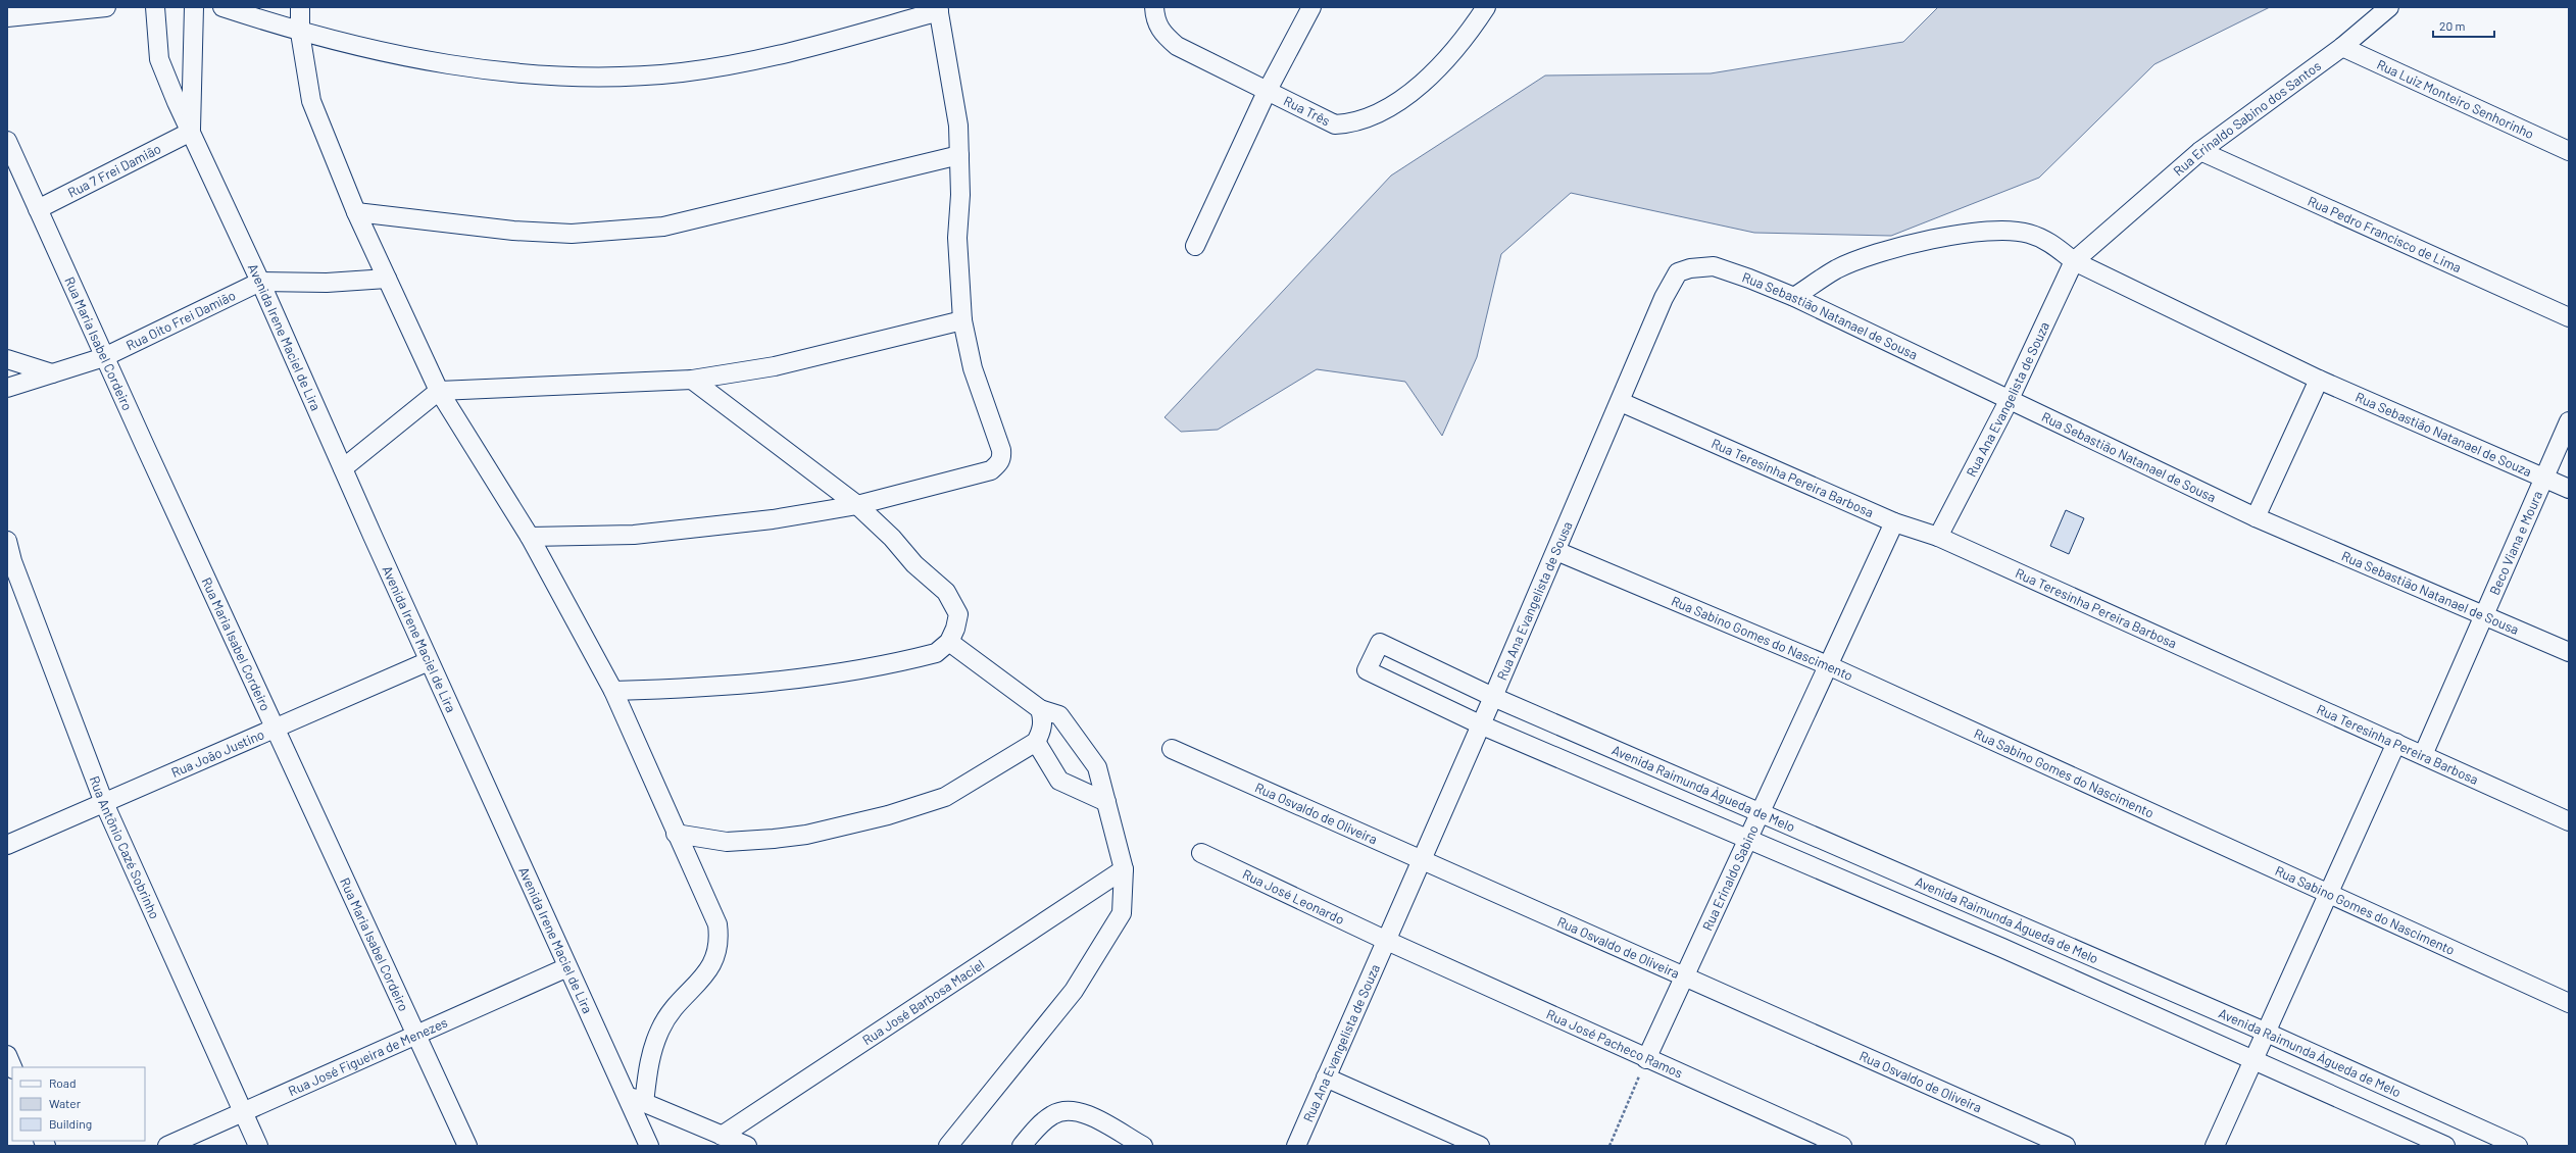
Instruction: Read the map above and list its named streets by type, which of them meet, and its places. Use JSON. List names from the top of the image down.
{
  "streets": {
    "street": [
      "Rua Luiz Monteiro Senhorinho",
      "Rua Três",
      "Rua Erinaldo Sabino dos Santos",
      "Rua 7 Frei Damião",
      "Rua Pedro Francisco de Lima",
      "Rua Sebastião Natanael de Sousa",
      "Rua Oito Frei Damião",
      "Avenida Irene Maciel de Lira",
      "Rua Maria Isabel Cordeiro",
      "Rua Ana Evangelista de Souza",
      "Rua Sebastião Natanael de Souza",
      "Rua Teresinha Pereira Barbosa",
      "Beco Viana e Moura",
      "Rua Ana Evangelista de Sousa",
      "Rua Sabino Gomes do Nascimento",
      "Rua João Justino",
      "Avenida Raimunda Àgueda de Melo",
      "Rua Osvaldo de Oliveira",
      "Rua Antõnio Cazé Sobrinho",
      "Rua Erinaldo Sabino",
      "Rua José Leonardo",
      "Rua José Barbosa Maciel",
      "Rua José Pacheco Ramos",
      "Rua José Figueira de Menezes"
    ]
  },
  "crossings": [
    ["Rua Luiz Monteiro Senhorinho", "Rua Erinaldo Sabino dos Santos"],
    ["Rua Erinaldo Sabino dos Santos", "Rua Pedro Francisco de Lima"],
    ["Rua Erinaldo Sabino dos Santos", "Rua Ana Evangelista de Souza"],
    ["Rua 7 Frei Damião", "Avenida Irene Maciel de Lira"],
    ["Rua 7 Frei Damião", "Rua Maria Isabel Cordeiro"],
    ["Rua Sebastião Natanael de Sousa", "Rua Ana Evangelista de Souza"],
    ["Rua Sebastião Natanael de Sousa", "Beco Viana e Moura"],
    ["Rua Sebastião Natanael de Sousa", "Rua Ana Evangelista de Sousa"],
    ["Rua Oito Frei Damião", "Avenida Irene Maciel de Lira"],
    ["Rua Oito Frei Damião", "Rua Maria Isabel Cordeiro"],
    ["Avenida Irene Maciel de Lira", "Rua João Justino"],
    ["Avenida Irene Maciel de Lira", "Rua José Figueira de Menezes"],
    ["Rua Maria Isabel Cordeiro", "Rua João Justino"],
    ["Rua Maria Isabel Cordeiro", "Rua José Figueira de Menezes"],
    ["Rua Ana Evangelista de Souza", "Rua Teresinha Pereira Barbosa"],
    ["Rua Ana Evangelista de Souza", "Rua Ana Evangelista de Sousa"],
    ["Rua Ana Evangelista de Souza", "Rua José Leonardo"],
    ["Rua Ana Evangelista de Souza", "Rua José Pacheco Ramos"],
    ["Rua Sebastião Natanael de Souza", "Beco Viana e Moura"],
    ["Rua Teresinha Pereira Barbosa", "Beco Viana e Moura"],
    ["Rua Teresinha Pereira Barbosa", "Rua Ana Evangelista de Sousa"],
    ["Rua Teresinha Pereira Barbosa", "Rua Erinaldo Sabino"],
    ["Rua Ana Evangelista de Sousa", "Rua Sabino Gomes do Nascimento"],
    ["Rua Ana Evangelista de Sousa", "Avenida Raimunda Àgueda de Melo"],
    ["Rua Ana Evangelista de Sousa", "Rua Osvaldo de Oliveira"],
    ["Rua Ana Evangelista de Sousa", "Rua José Leonardo"],
    ["Rua Ana Evangelista de Sousa", "Rua José Pacheco Ramos"],
    ["Rua Sabino Gomes do Nascimento", "Rua Erinaldo Sabino"],
    ["Rua João Justino", "Rua Antõnio Cazé Sobrinho"],
    ["Avenida Raimunda Àgueda de Melo", "Rua Erinaldo Sabino"],
    ["Rua Osvaldo de Oliveira", "Rua Erinaldo Sabino"],
    ["Rua Antõnio Cazé Sobrinho", "Rua José Figueira de Menezes"],
    ["Rua Erinaldo Sabino", "Rua José Pacheco Ramos"],
    ["Rua José Leonardo", "Rua José Pacheco Ramos"]
  ],
  "legend": ["Road", "Water", "Building"],
  "scale_bar": "20 m"
}
